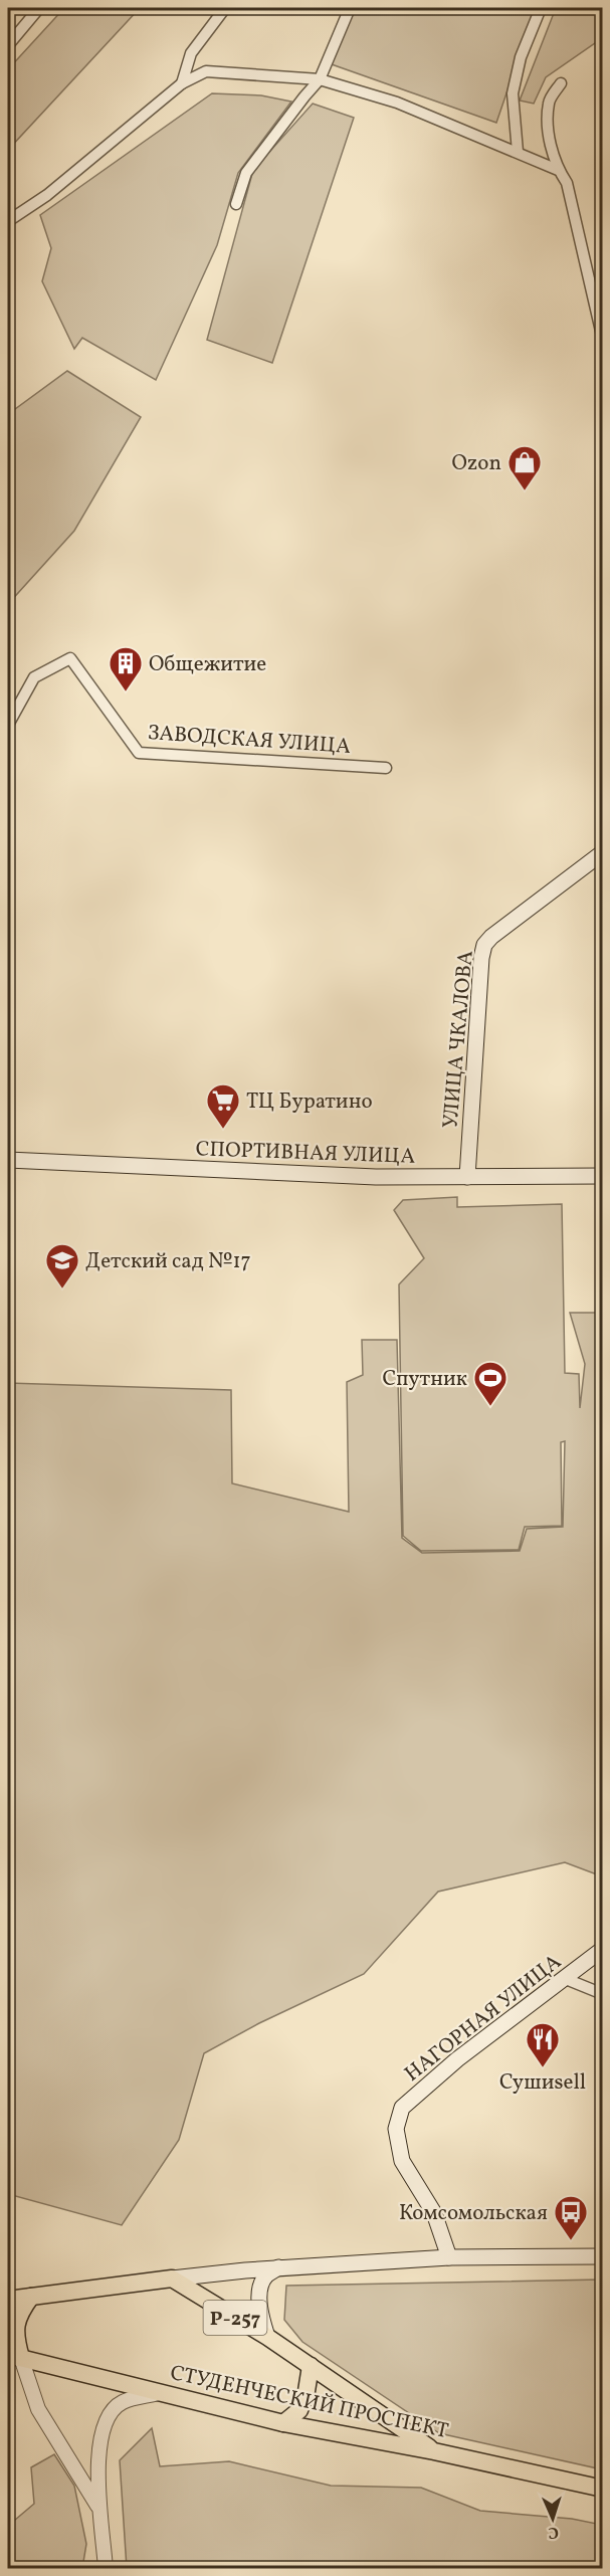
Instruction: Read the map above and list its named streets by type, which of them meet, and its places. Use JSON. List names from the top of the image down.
{
  "streets": {
    "highway": ["Р-257", "СТУДЕНЧЕСКИЙ ПРОСПЕКТ"],
    "main road": ["УЛИЦА ЧКАЛОВА", "СПОРТИВНАЯ УЛИЦА", "НАГОРНАЯ УЛИЦА"],
    "street": ["ЗАВОДСКАЯ УЛИЦА"]
  },
  "crossings": [
    ["УЛИЦА ЧКАЛОВА", "СПОРТИВНАЯ УЛИЦА"],
    ["Р-257", "СТУДЕНЧЕСКИЙ ПРОСПЕКТ"]
  ],
  "places": {
    "shop": ["Ozon"],
    "building": ["Общежитие"],
    "supermarket": ["ТЦ Буратино"],
    "school or university": ["Детский сад №17"],
    "sports": ["Спутник"],
    "restaurant": ["Сушиsell"],
    "bus stop": ["Комсомольская"]
  },
  "north": "bottom"
}
